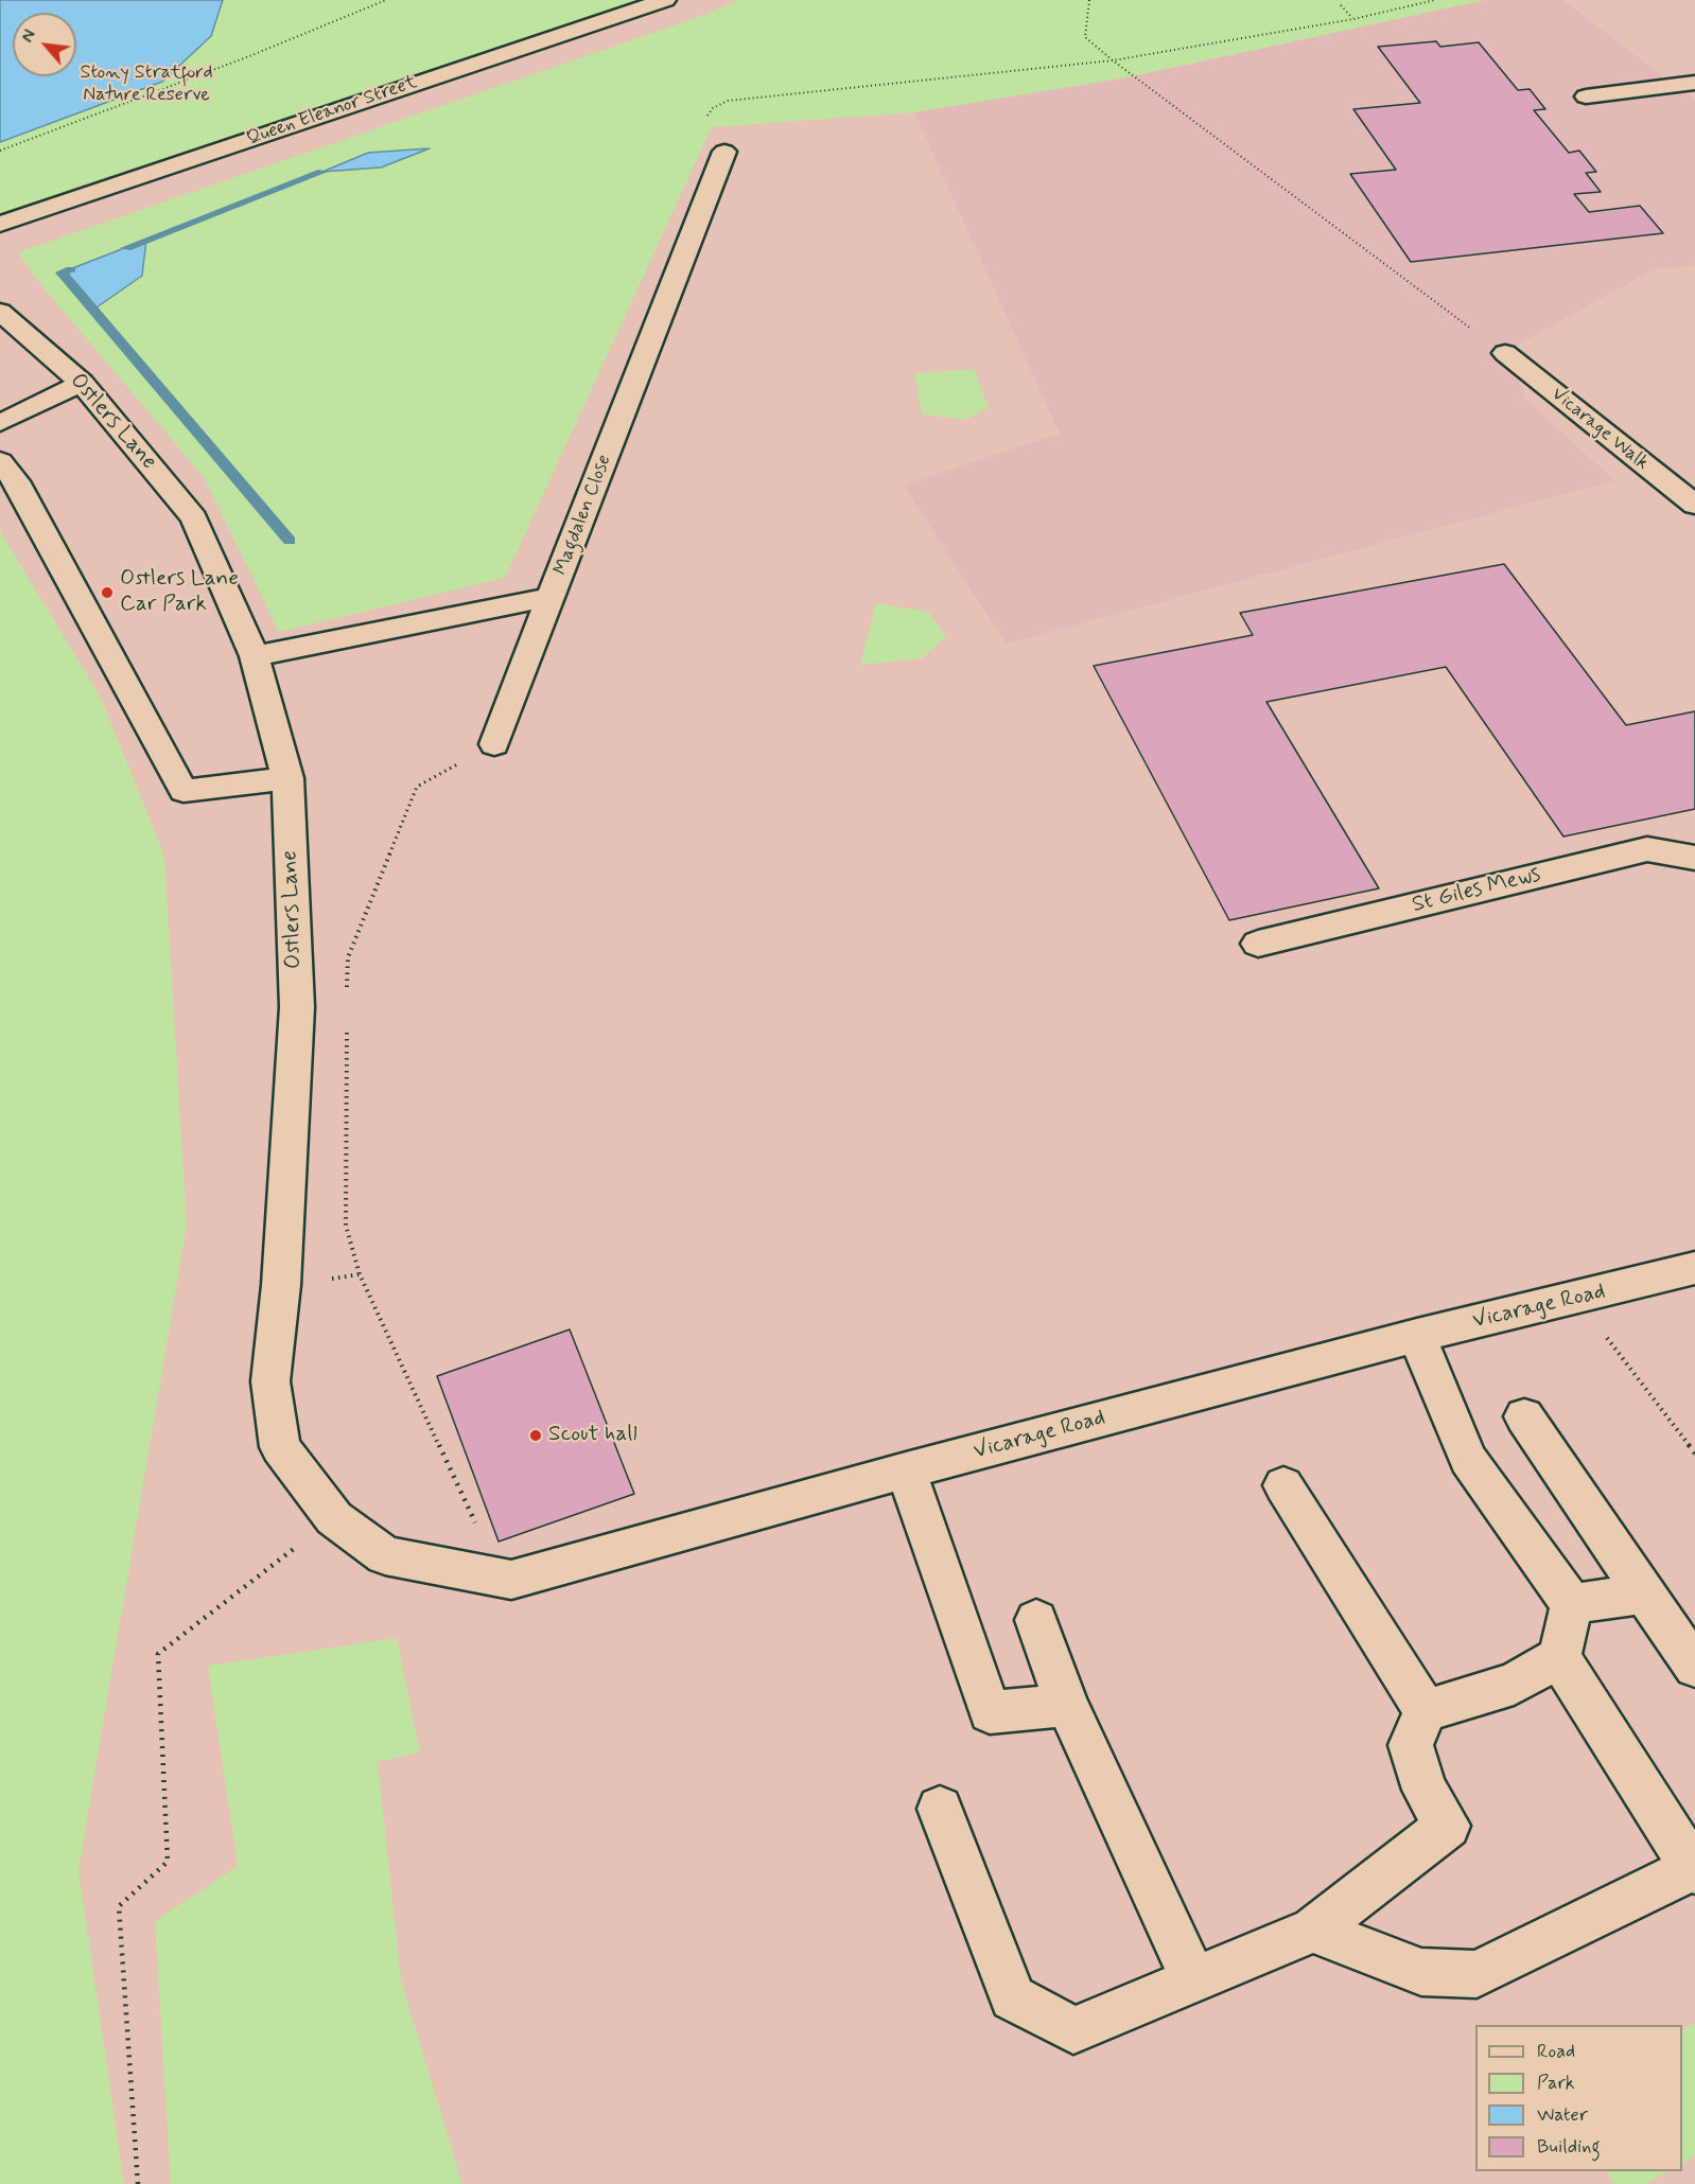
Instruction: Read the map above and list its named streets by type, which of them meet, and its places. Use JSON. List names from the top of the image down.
{
  "streets": {
    "street": [
      "Queen Eleanor Street",
      "Ostlers Lane",
      "Vicarage Walk",
      "Magdalen Close",
      "St Giles Mews",
      "Vicarage Road"
    ]
  },
  "crossings": [
    ["Ostlers Lane", "Magdalen Close"],
    ["Ostlers Lane", "Vicarage Road"]
  ],
  "parks": ["Stony Stratford Nature Reserve"],
  "places": ["Ostlers Lane Car Park", "Scout hall"],
  "legend": [
    "Road",
    "Park",
    "Water",
    "Building"
  ],
  "north": "top left"
}
